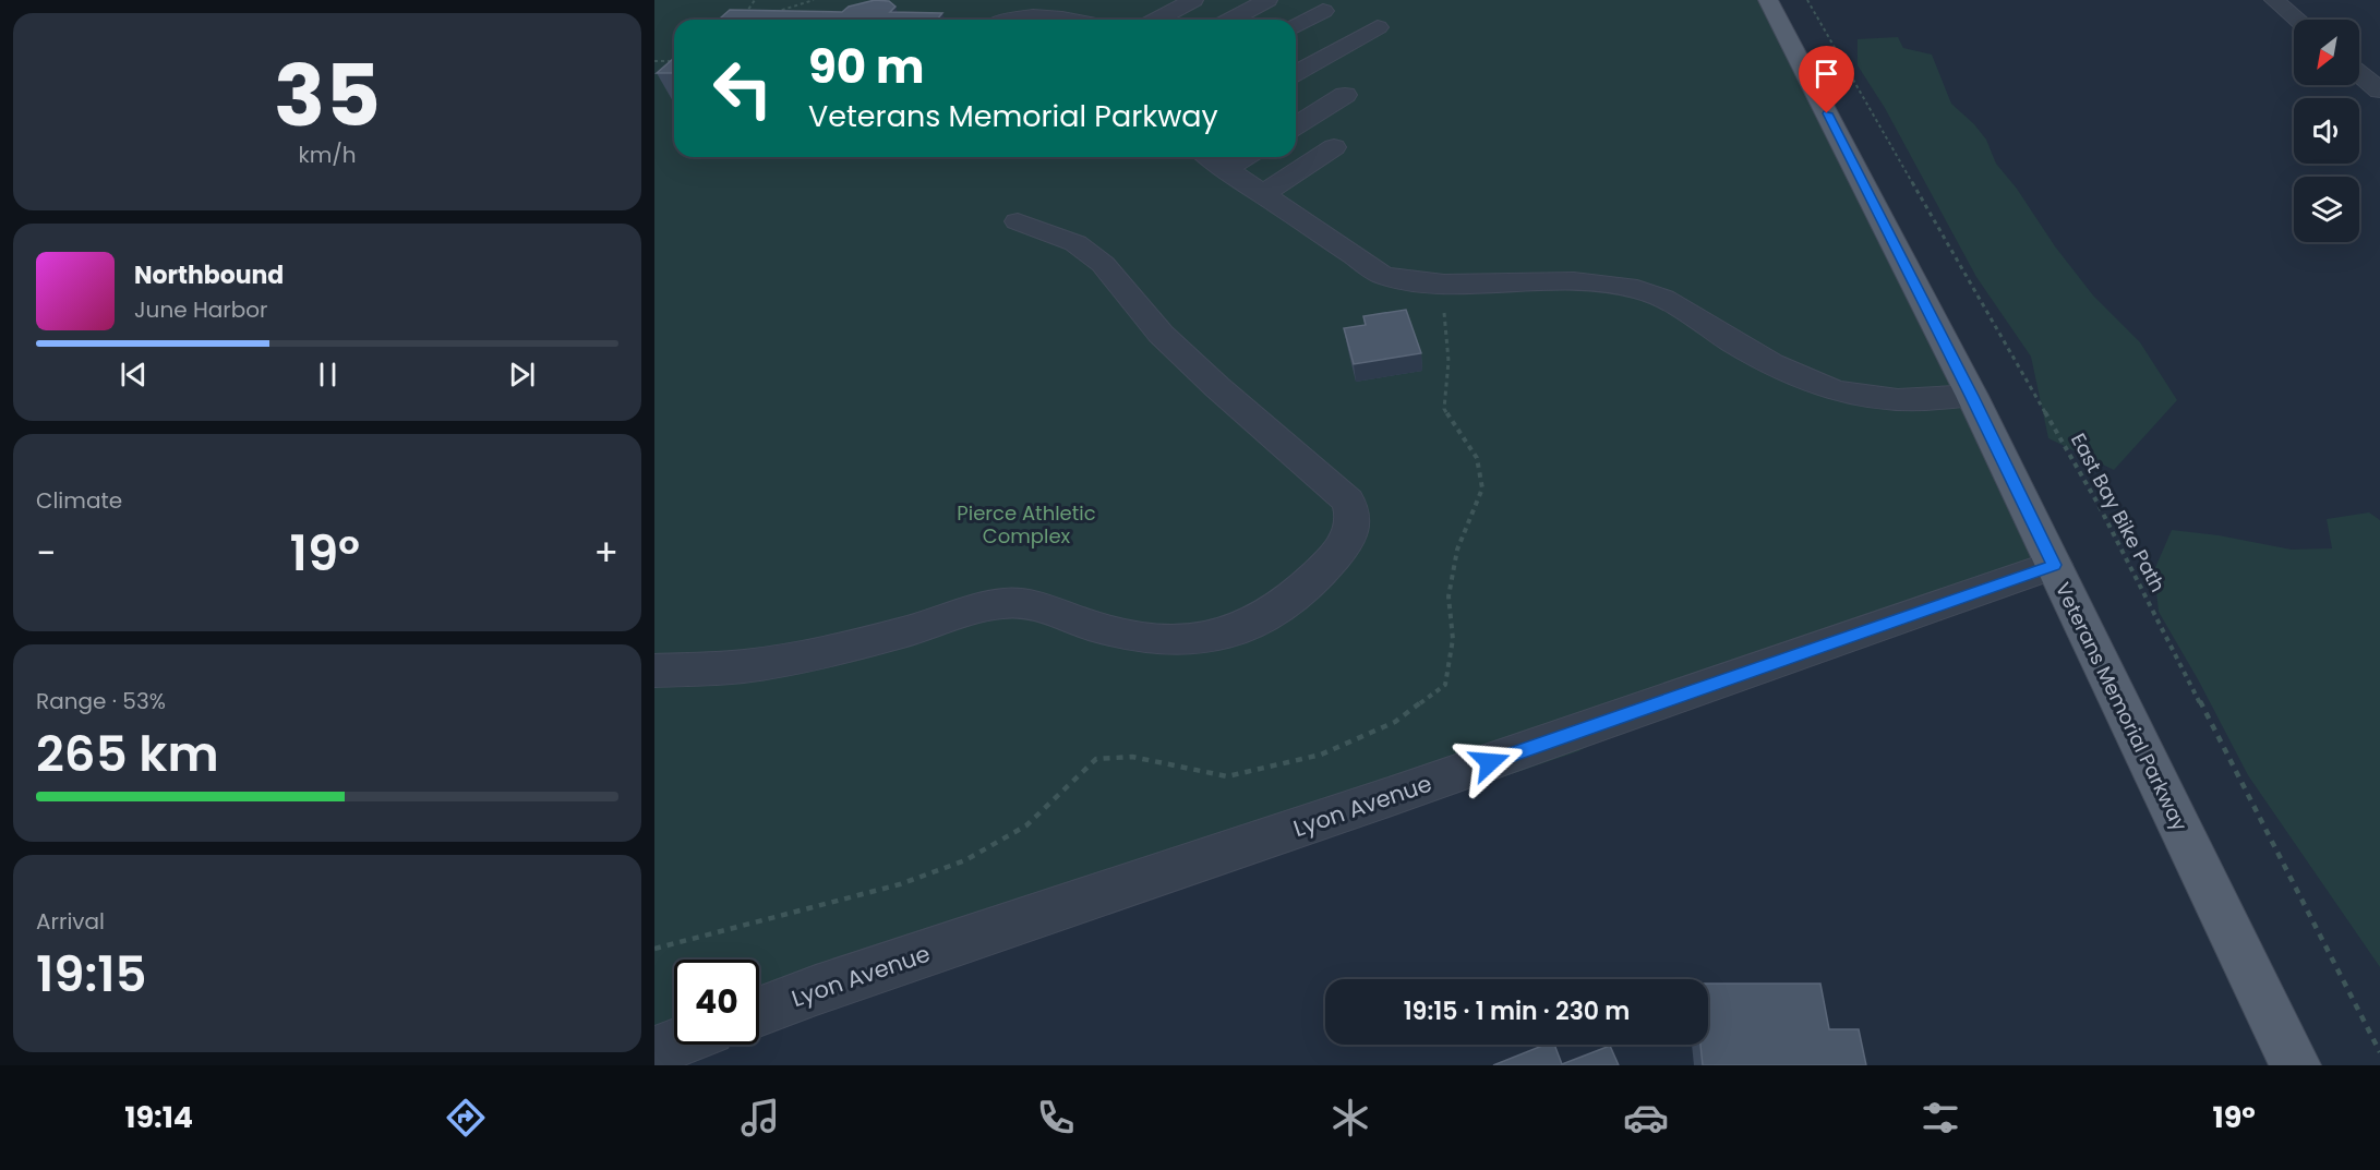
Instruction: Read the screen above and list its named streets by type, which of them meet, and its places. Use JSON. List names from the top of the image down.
{
  "streets": {
    "main road": ["Veterans Memorial Parkway"],
    "street": ["Lyon Avenue"],
    "path": ["East Bay Bike Path"]
  },
  "crossings": [
    ["Veterans Memorial Parkway", "Lyon Avenue"]
  ],
  "parks": ["Pierce Athletic Complex"],
  "north": "bottom left",
  "page": {
    "tile": [
      ["35", "km/h"],
      "Climate",
      ["Range · 53%", "265 km"],
      ["Arrival", "19:15"]
    ],
    "turn": ["90 m", "Veterans Memorial Parkway"],
    "song": ["Northbound", "June Harbor"],
    "heat": ["−", "19°", "+"],
    "limit": "40",
    "trip": "19:15 · 1 min · 230 m",
    "tabs": ["19:14", "19°"]
  }
}
